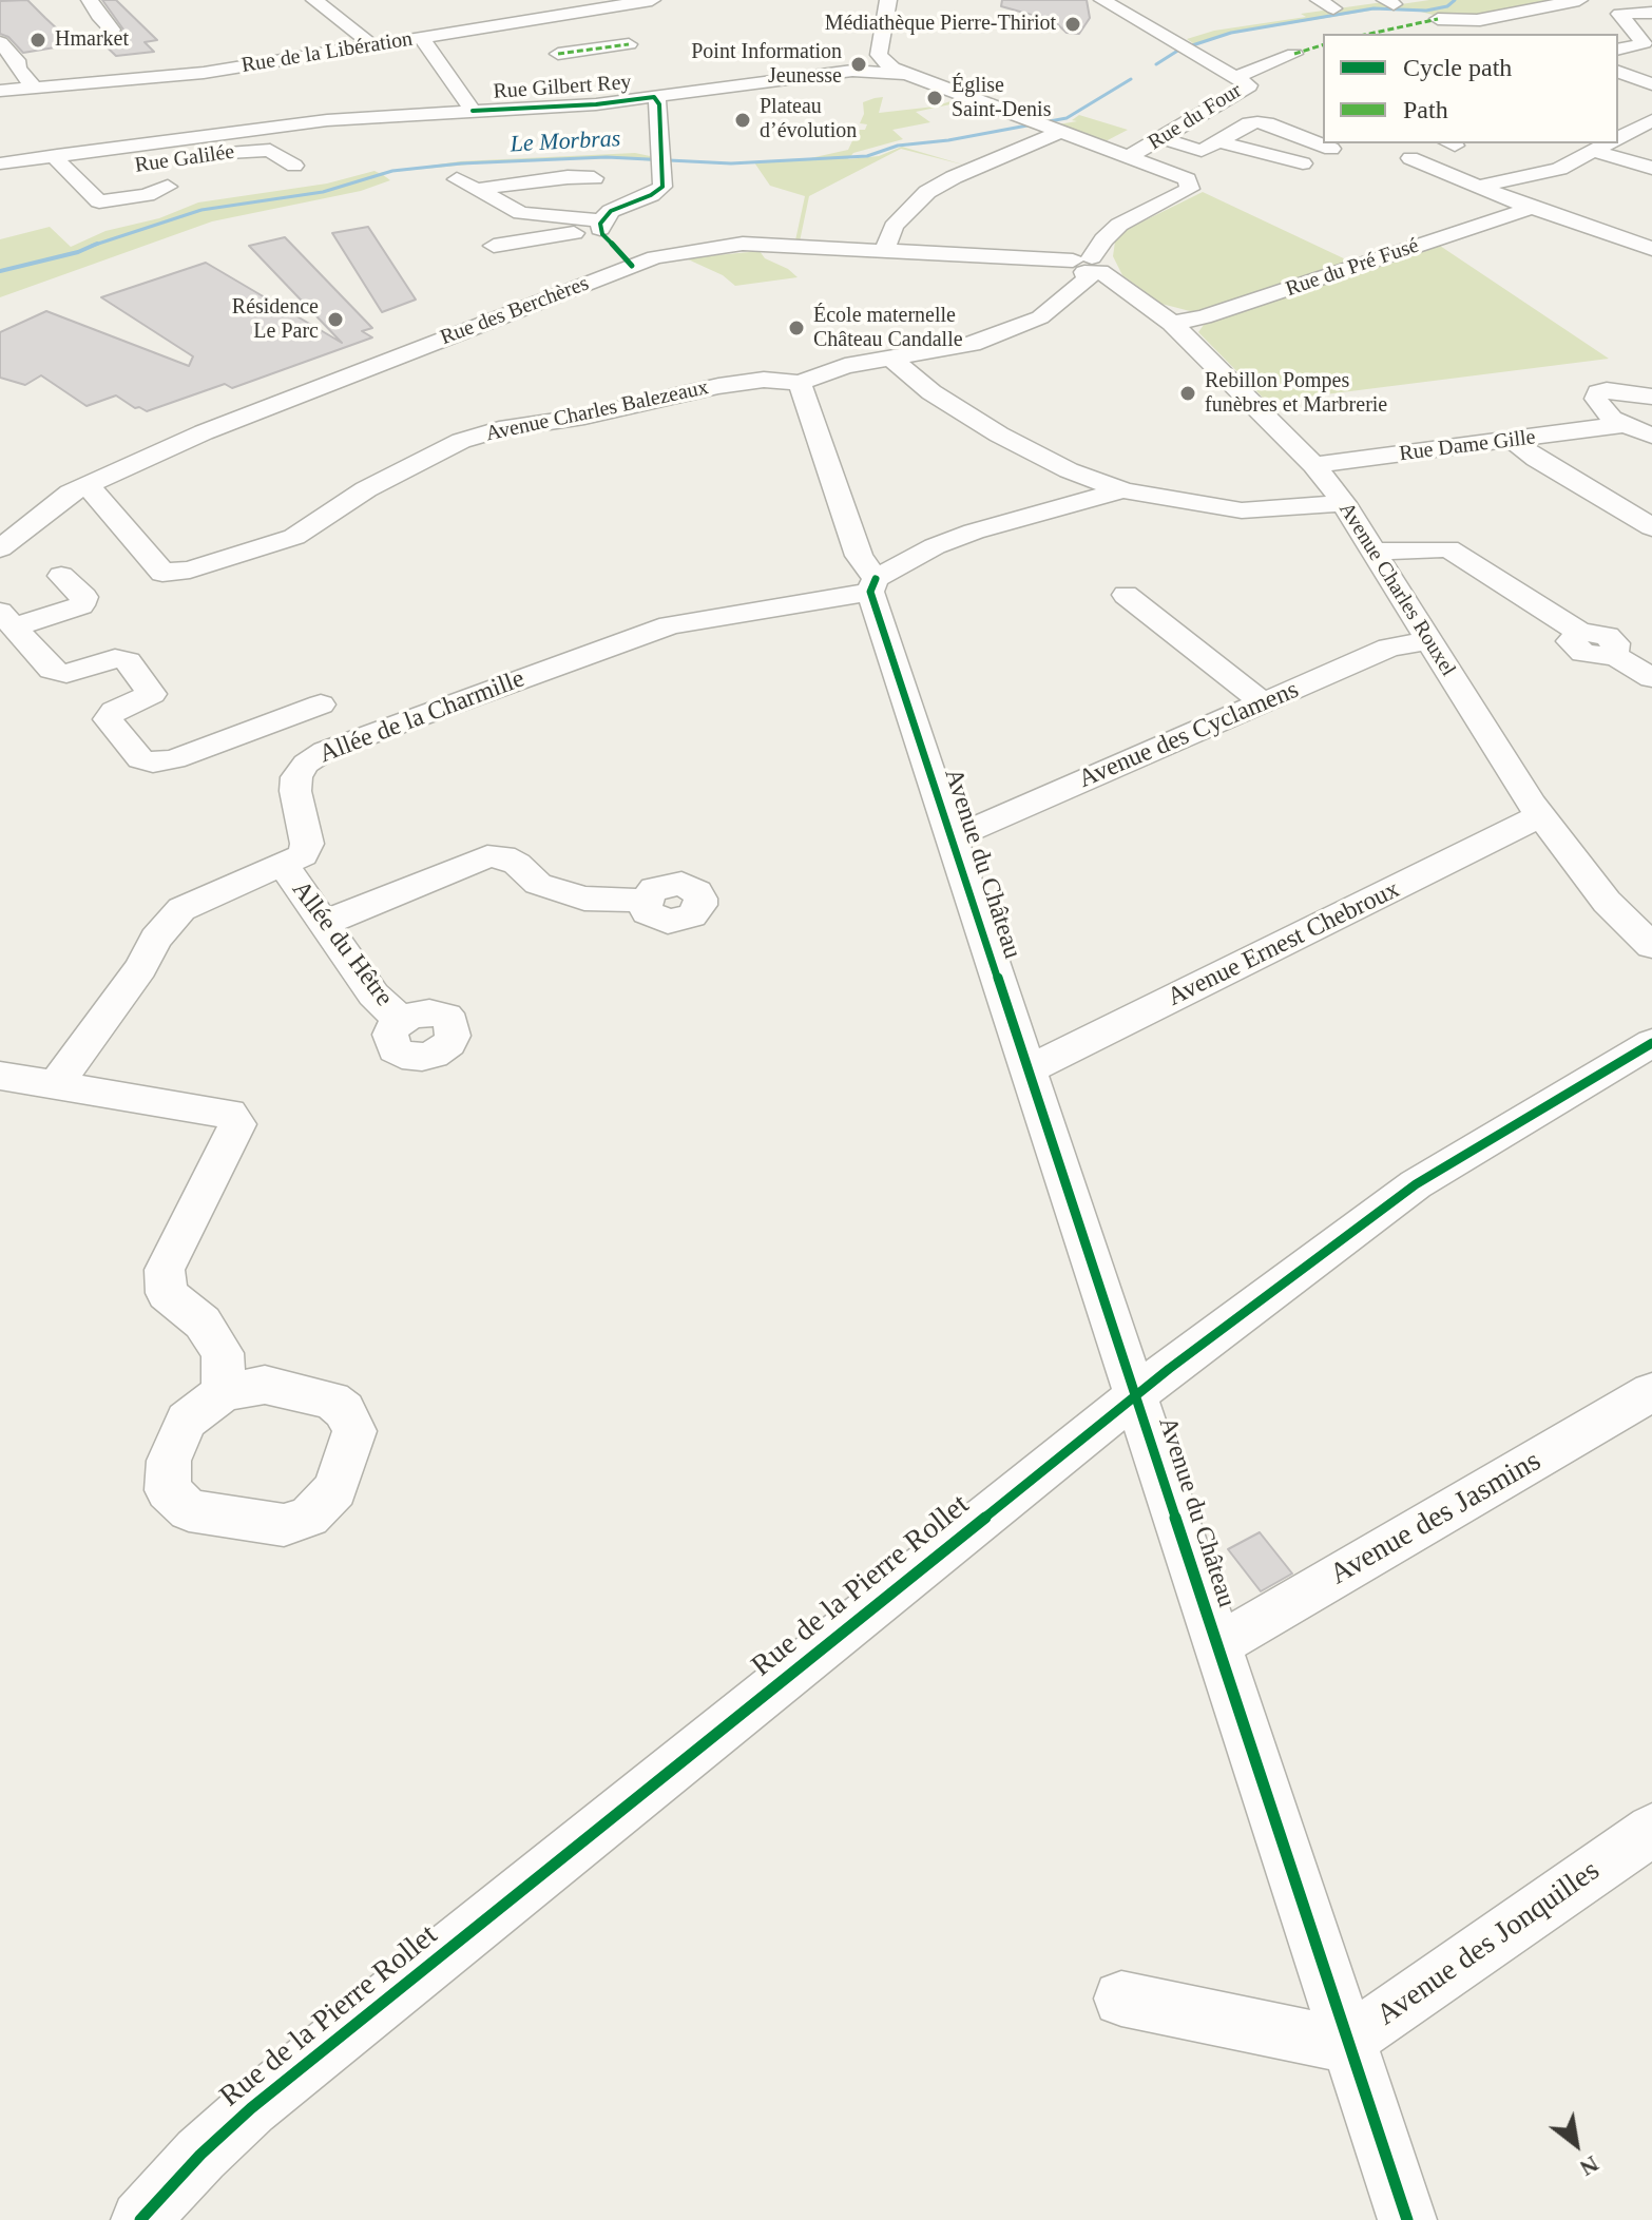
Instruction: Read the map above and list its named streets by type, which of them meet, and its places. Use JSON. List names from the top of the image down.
{
  "streets": {
    "street": [
      "Rue de la Libération",
      "Rue Gilbert Rey",
      "Rue du Four",
      "Rue Galilée",
      "Rue du Pré Fusé",
      "Rue des Berchères",
      "Avenue Charles Balezeaux",
      "Rue Dame Gille",
      "Avenue Charles Rouxel",
      "Allée de la Charmille",
      "Avenue des Cyclamens",
      "Avenue du Château",
      "Allée du Hêtre",
      "Avenue Ernest Chebroux",
      "Avenue des Jasmins",
      "Rue de la Pierre Rollet",
      "Avenue des Jonquilles"
    ]
  },
  "crossings": [
    ["Rue du Four", "Avenue Charles Balezeaux"],
    ["Rue du Pré Fusé", "Avenue Charles Rouxel"],
    ["Rue des Berchères", "Avenue Charles Balezeaux"],
    ["Rue des Berchères", "Avenue Charles Rouxel"],
    ["Avenue Charles Balezeaux", "Avenue Charles Rouxel"],
    ["Avenue Charles Balezeaux", "Avenue du Château"],
    ["Rue Dame Gille", "Avenue Charles Rouxel"],
    ["Avenue Charles Rouxel", "Avenue des Cyclamens"],
    ["Avenue Charles Rouxel", "Avenue Ernest Chebroux"],
    ["Allée de la Charmille", "Avenue du Château"],
    ["Allée de la Charmille", "Allée du Hêtre"],
    ["Avenue des Cyclamens", "Avenue du Château"],
    ["Avenue du Château", "Avenue Ernest Chebroux"],
    ["Avenue du Château", "Avenue des Jasmins"],
    ["Avenue du Château", "Rue de la Pierre Rollet"],
    ["Avenue du Château", "Avenue des Jonquilles"]
  ],
  "water": ["Le Morbras"],
  "places": [
    "Médiathèque Pierre-Thiriot",
    "Hmarket",
    "Point Information Jeunesse",
    "Église Saint-Denis",
    "Plateau d’évolution",
    "Résidence Le Parc",
    "École maternelle Château Candalle",
    "Rebillon Pompes funèbres et Marbrerie"
  ],
  "legend": ["Cycle path", "Path"],
  "north": "bottom right"
}
